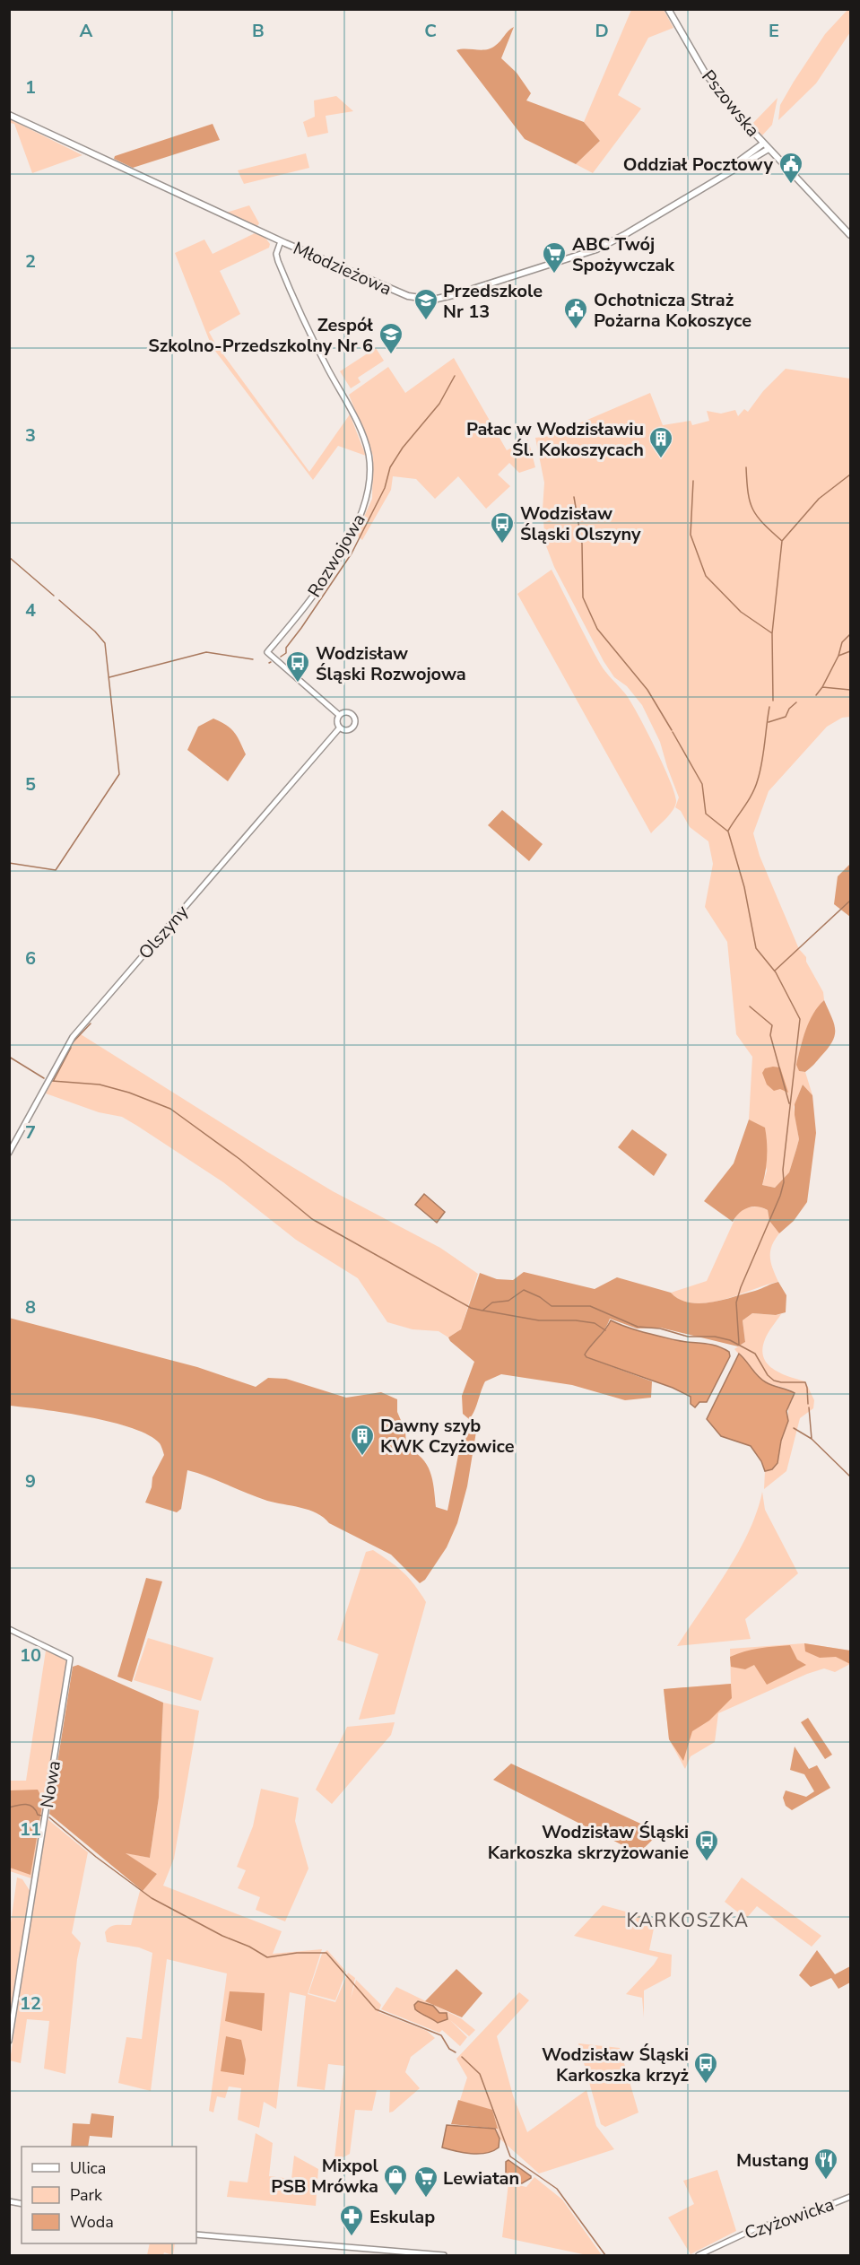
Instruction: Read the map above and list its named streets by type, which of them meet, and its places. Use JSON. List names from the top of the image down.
{
  "streets": {
    "main road": ["Pszowska", "Młodzieżowa"],
    "street": [
      "Rozwojowa",
      "Olszyny",
      "Nowa",
      "Czyżowicka"
    ]
  },
  "crossings": [
    ["Pszowska", "Młodzieżowa"],
    ["Młodzieżowa", "Rozwojowa"],
    ["Rozwojowa", "Olszyny"]
  ],
  "districts": ["KARKOSZKA"],
  "places": {
    "public building": ["Oddział Pocztowy", "Ochotnicza Straż Pożarna Kokoszyce"],
    "supermarket": ["ABC Twój Spożywczak", "Lewiatan"],
    "school or university": ["Przedszkole Nr 13", "Zespół Szkolno-Przedszkolny Nr 6"],
    "building": ["Pałac w Wodzisławiu Śl. Kokoszycach", "Dawny szyb KWK Czyżowice"],
    "bus stop": [
      "Wodzisław Śląski Olszyny",
      "Wodzisław Śląski Rozwojowa",
      "Wodzisław Śląski Karkoszka skrzyżowanie",
      "Wodzisław Śląski Karkoszka krzyż"
    ],
    "restaurant": ["Mustang"],
    "shop": ["Mixpol PSB Mrówka"],
    "pharmacy": ["Eskulap"]
  },
  "legend": ["Ulica", "Park", "Woda"],
  "grid": {
    "columns": [
      "A",
      "B",
      "C",
      "D",
      "E"
    ],
    "rows": [
      "1",
      "2",
      "3",
      "4",
      "5",
      "6",
      "7",
      "8",
      "9",
      "10",
      "11",
      "12"
    ]
  }
}
